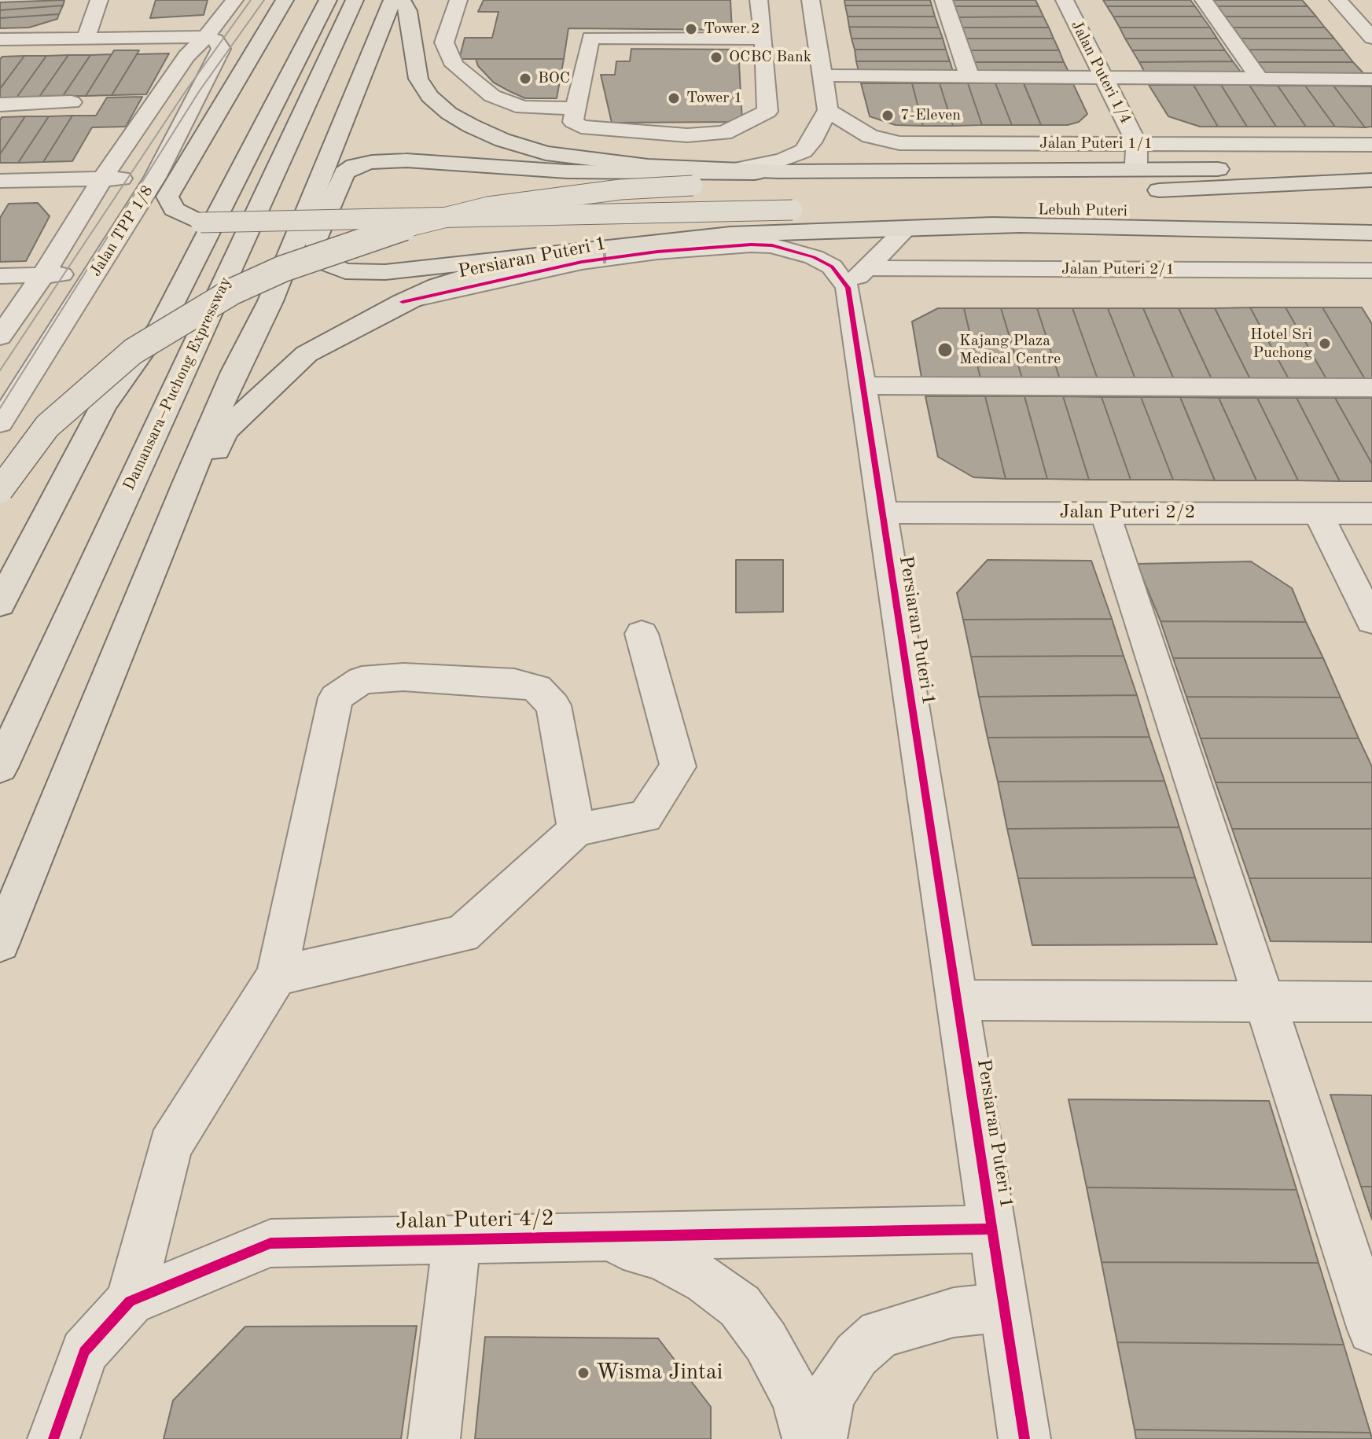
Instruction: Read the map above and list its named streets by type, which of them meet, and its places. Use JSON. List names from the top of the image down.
{
  "streets": {
    "main road": ["Lebuh Puteri", "Damansara–Puchong Expressway"],
    "street": [
      "Jalan Puteri 1/4",
      "Jalan Puteri 1/1",
      "Jalan TPP 1/8",
      "Persiaran Puteri 1",
      "Jalan Puteri 2/1",
      "Jalan Puteri 2/2",
      "Jalan Puteri 4/2"
    ]
  },
  "crossings": [
    ["Jalan Puteri 1/4", "Jalan Puteri 1/1"],
    ["Persiaran Puteri 1", "Jalan Puteri 2/1"],
    ["Persiaran Puteri 1", "Jalan Puteri 2/2"],
    ["Persiaran Puteri 1", "Jalan Puteri 4/2"]
  ],
  "places": [
    "Tower 2",
    "OCBC Bank",
    "BOC",
    "Tower 1",
    "7-Eleven",
    "Hotel Sri Puchong",
    "Kajang Plaza Medical Centre",
    "Wisma Jintai"
  ]
}
